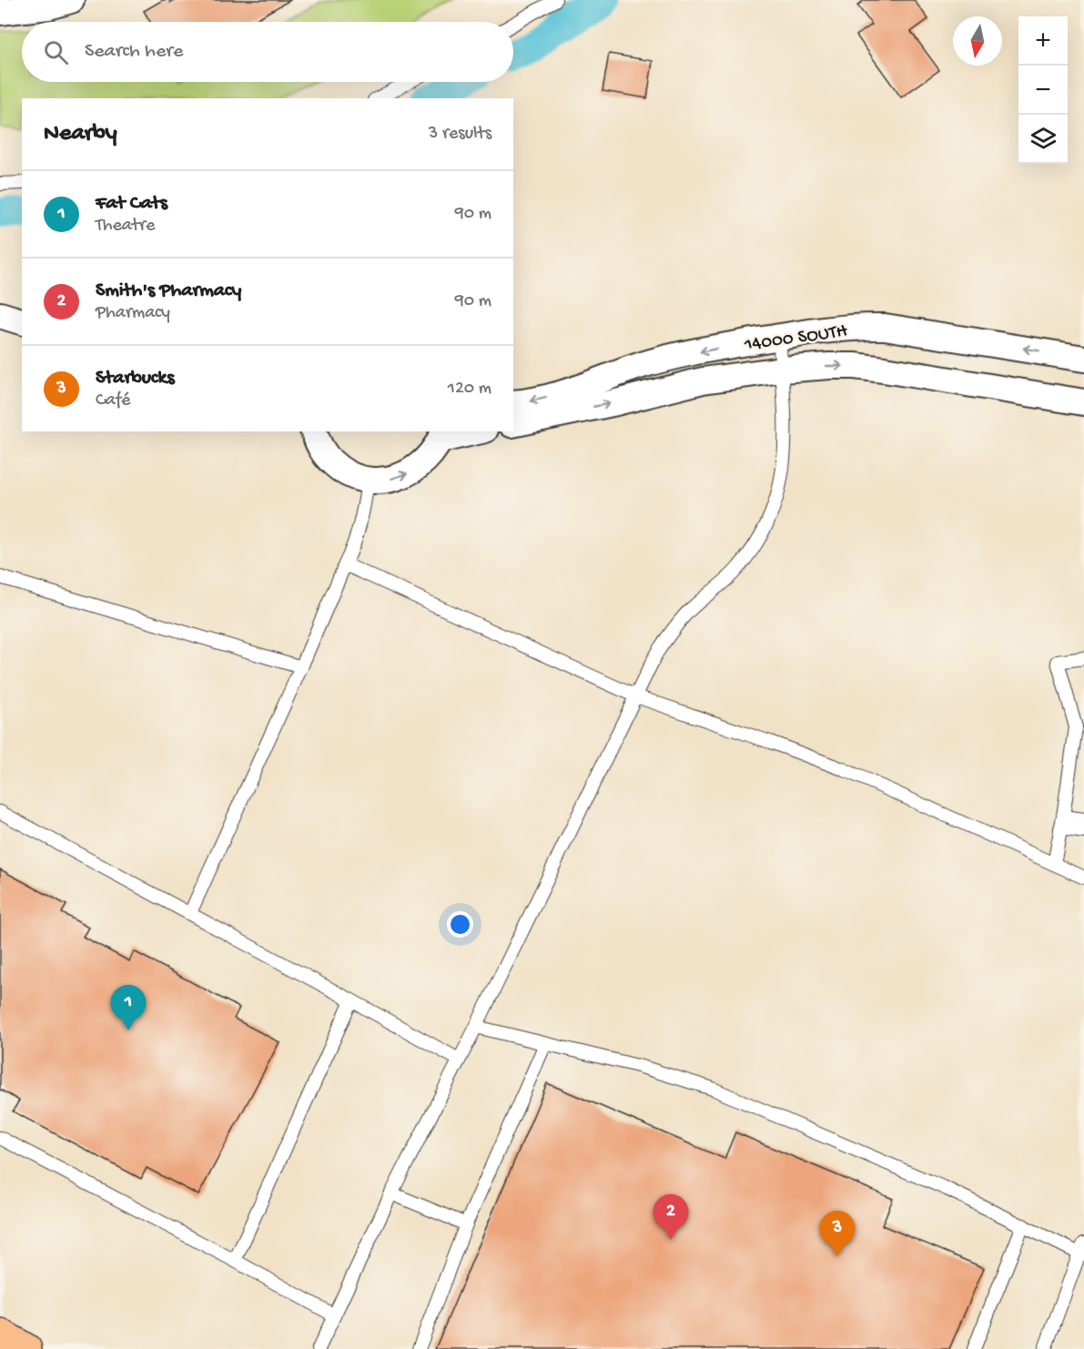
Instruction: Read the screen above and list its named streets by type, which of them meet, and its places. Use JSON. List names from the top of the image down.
{
  "streets": {
    "street": ["14000 SOUTH"]
  },
  "north": "bottom",
  "page": {
    "map_buttons": ["+", "−"],
    "search": "Search here",
    "heading": ["Nearby", "3 results"],
    "list": [
      {
        "mark": "1",
        "name": "Fat Cats",
        "note": "Theatre",
        "value": "90 m"
      },
      {
        "mark": "2",
        "name": "Smith's Pharmacy",
        "note": "Pharmacy",
        "value": "90 m"
      },
      {
        "mark": "3",
        "name": "Starbucks",
        "note": "Café",
        "value": "120 m"
      }
    ],
    "pins": ["1", "2", "3"]
  }
}
